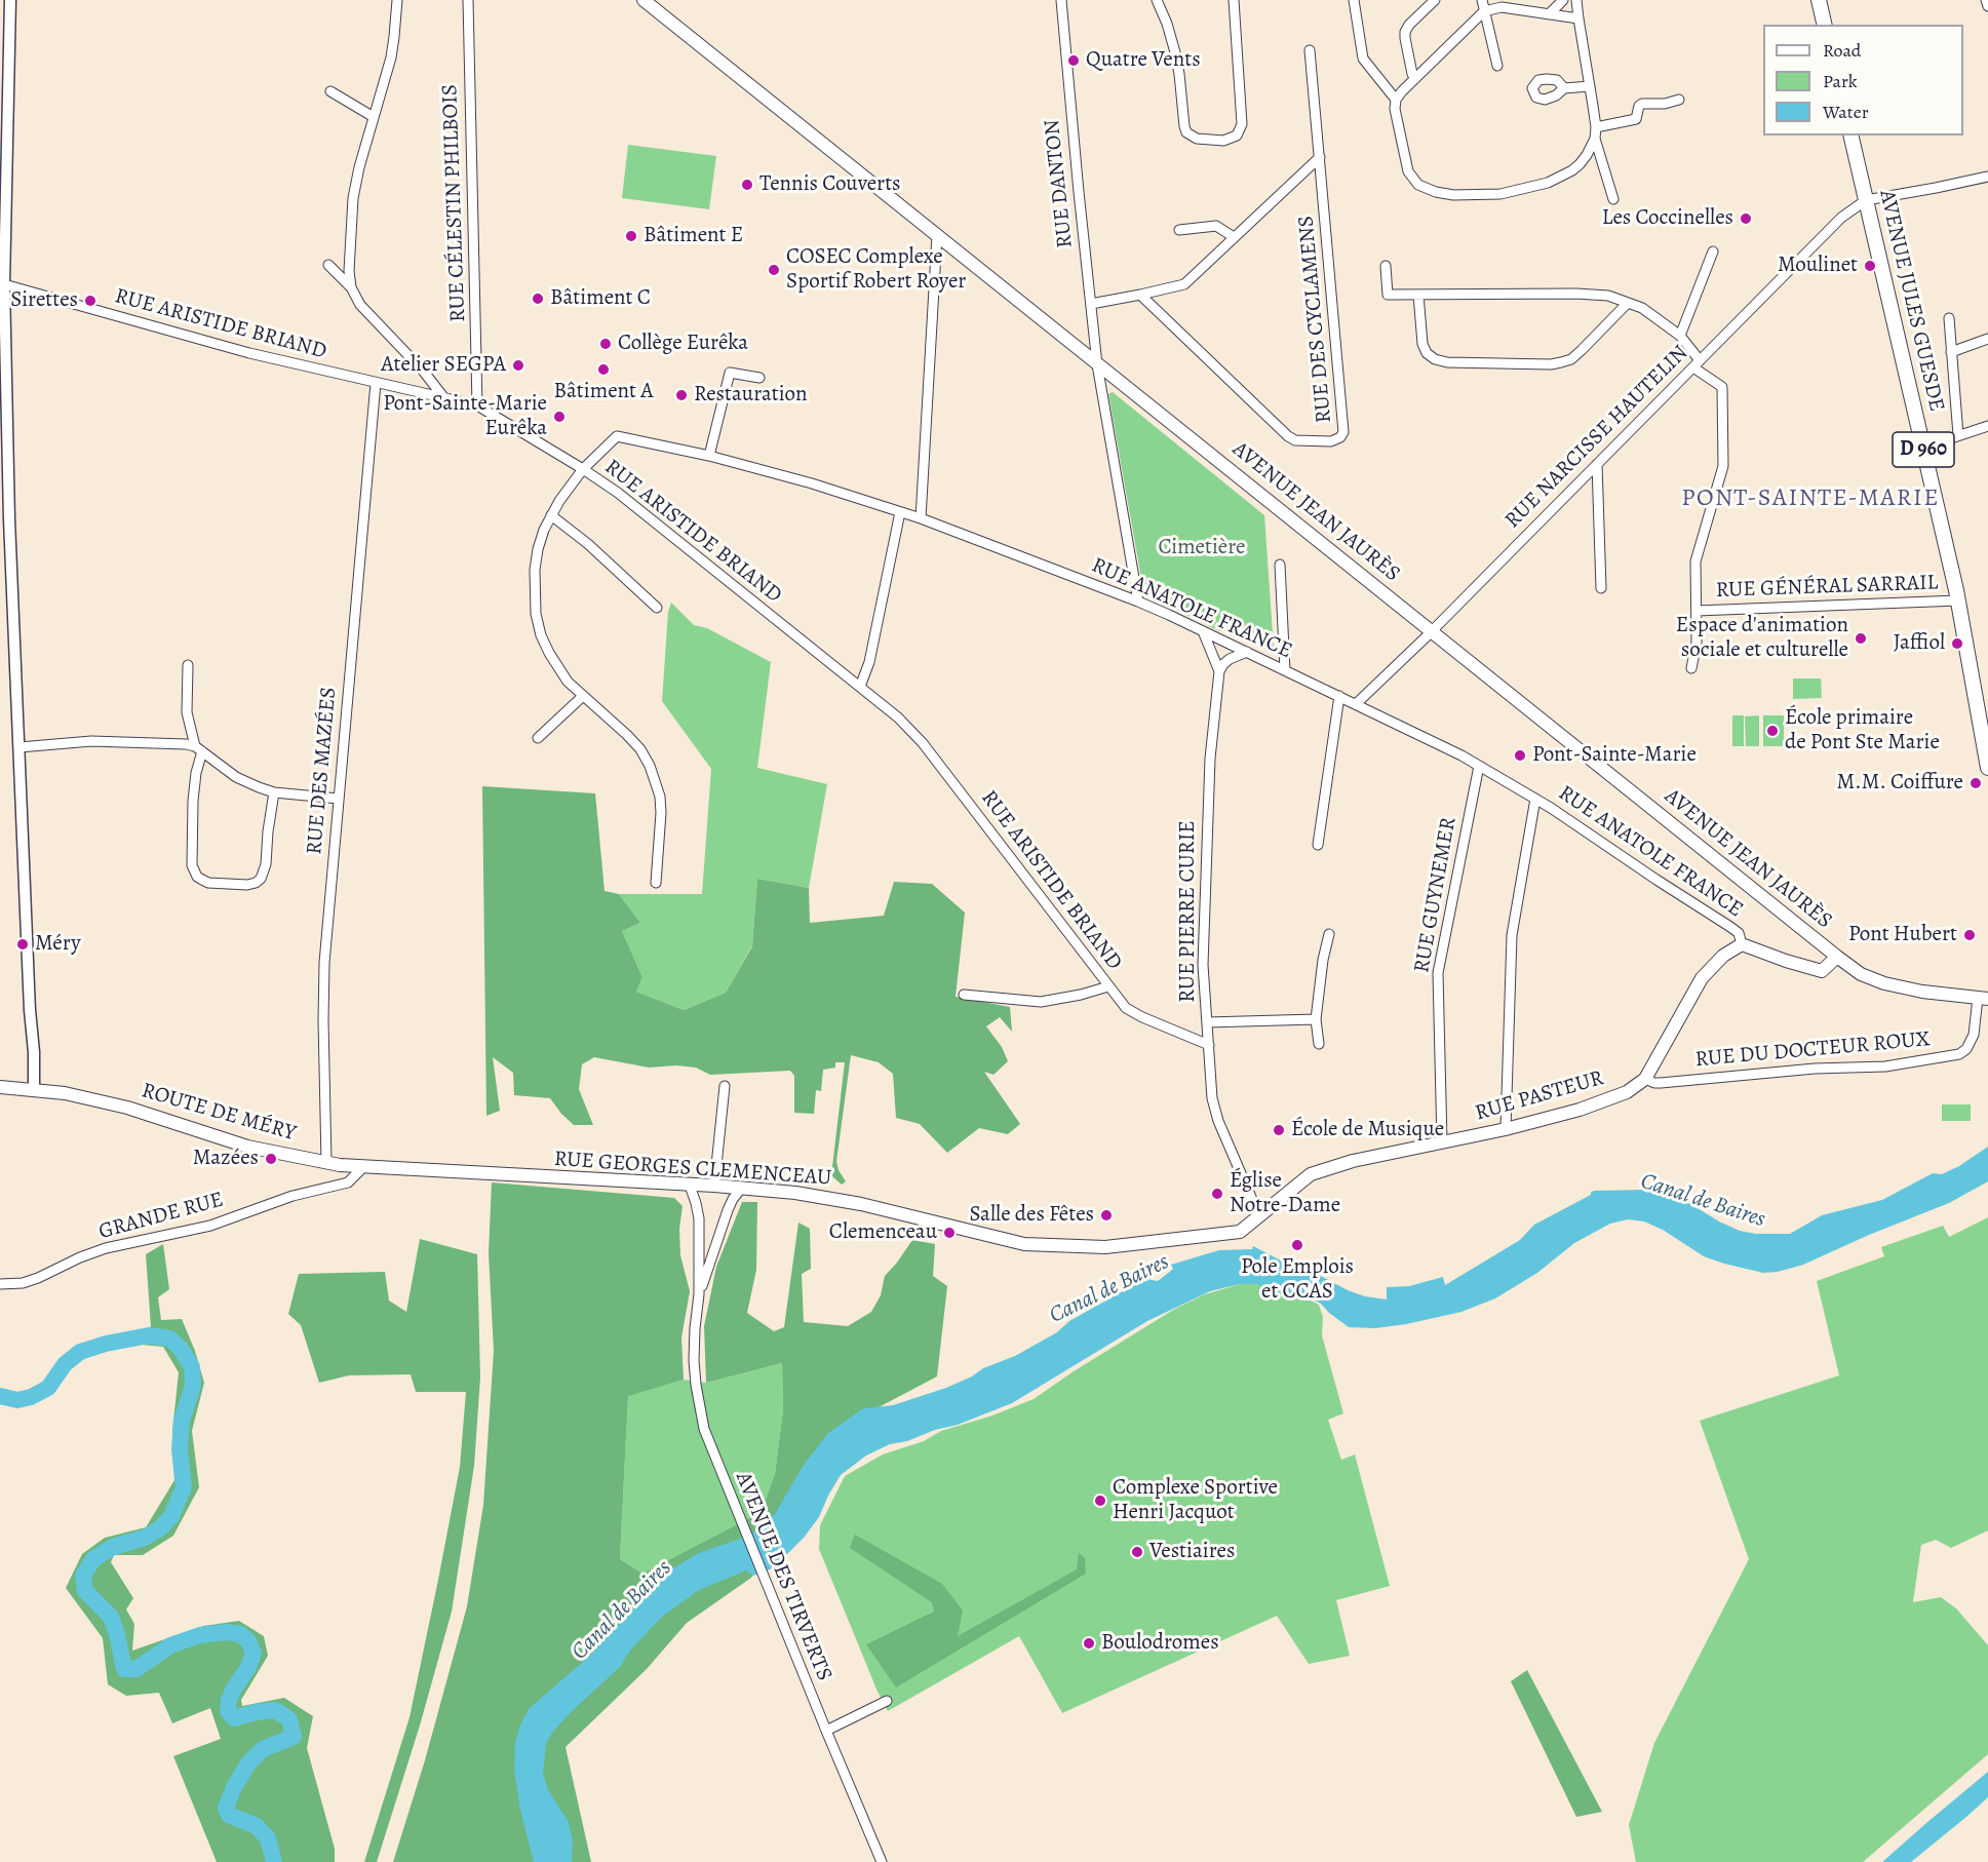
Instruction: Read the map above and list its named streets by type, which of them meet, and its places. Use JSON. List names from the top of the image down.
{
  "streets": {
    "main road": [
      "AVENUE JULES GUESDE",
      "D 960",
      "AVENUE JEAN JAURÈS",
      "RUE PASTEUR",
      "ROUTE DE MÉRY",
      "RUE GEORGES CLEMENCEAU"
    ],
    "street": [
      "RUE DANTON",
      "RUE CÉLESTIN PHILBOIS",
      "RUE DES CYCLAMENS",
      "RUE ARISTIDE BRIAND",
      "RUE NARCISSE HAUTELIN",
      "RUE GÉNÉRAL SARRAIL",
      "RUE ANATOLE FRANCE",
      "RUE DES MAZÉES",
      "RUE GUYNEMER",
      "RUE PIERRE CURIE",
      "RUE DU DOCTEUR ROUX",
      "GRANDE RUE",
      "AVENUE DES TIRVERTS"
    ]
  },
  "crossings": [
    ["RUE DANTON", "AVENUE JEAN JAURÈS"],
    ["RUE DANTON", "RUE ANATOLE FRANCE"],
    ["RUE CÉLESTIN PHILBOIS", "RUE ARISTIDE BRIAND"],
    ["AVENUE JULES GUESDE", "RUE NARCISSE HAUTELIN"],
    ["AVENUE JULES GUESDE", "RUE GÉNÉRAL SARRAIL"],
    ["RUE ARISTIDE BRIAND", "RUE ANATOLE FRANCE"],
    ["RUE ARISTIDE BRIAND", "RUE DES MAZÉES"],
    ["RUE ARISTIDE BRIAND", "RUE PIERRE CURIE"],
    ["RUE NARCISSE HAUTELIN", "AVENUE JEAN JAURÈS"],
    ["RUE NARCISSE HAUTELIN", "RUE ANATOLE FRANCE"],
    ["AVENUE JEAN JAURÈS", "RUE DU DOCTEUR ROUX"],
    ["RUE ANATOLE FRANCE", "RUE GUYNEMER"],
    ["RUE ANATOLE FRANCE", "RUE PIERRE CURIE"],
    ["RUE ANATOLE FRANCE", "RUE PASTEUR"],
    ["RUE DES MAZÉES", "ROUTE DE MÉRY"],
    ["RUE GUYNEMER", "RUE PASTEUR"],
    ["RUE PIERRE CURIE", "RUE PASTEUR"],
    ["RUE DU DOCTEUR ROUX", "RUE PASTEUR"],
    ["RUE PASTEUR", "RUE GEORGES CLEMENCEAU"],
    ["ROUTE DE MÉRY", "RUE GEORGES CLEMENCEAU"],
    ["ROUTE DE MÉRY", "GRANDE RUE"],
    ["RUE GEORGES CLEMENCEAU", "AVENUE DES TIRVERTS"]
  ],
  "districts": ["PONT-SAINTE-MARIE"],
  "water": ["Canal de Baires"],
  "parks": ["Cimetière"],
  "places": [
    "Quatre Vents",
    "Tennis Couverts",
    "Les Coccinelles",
    "Bâtiment E",
    "Moulinet",
    "COSEC Complexe Sportif Robert Royer",
    "Bâtiment C",
    "Sirettes",
    "Collège Eurêka",
    "Atelier SEGPA",
    "Bâtiment A",
    "Restauration",
    "Pont-Sainte-Marie Eurêka",
    "Espace d'animation sociale et culturelle",
    "Jaffiol",
    "École primaire de Pont Ste Marie",
    "Pont-Sainte-Marie",
    "M.M. Coiffure",
    "Pont Hubert",
    "Méry",
    "École de Musique",
    "Mazées",
    "Église Notre-Dame",
    "Salle des Fêtes",
    "Clemenceau",
    "Pole Emplois et CCAS",
    "Complexe Sportive Henri Jacquot",
    "Vestiaires",
    "Boulodromes"
  ],
  "legend": ["Road", "Park", "Water"]
}
